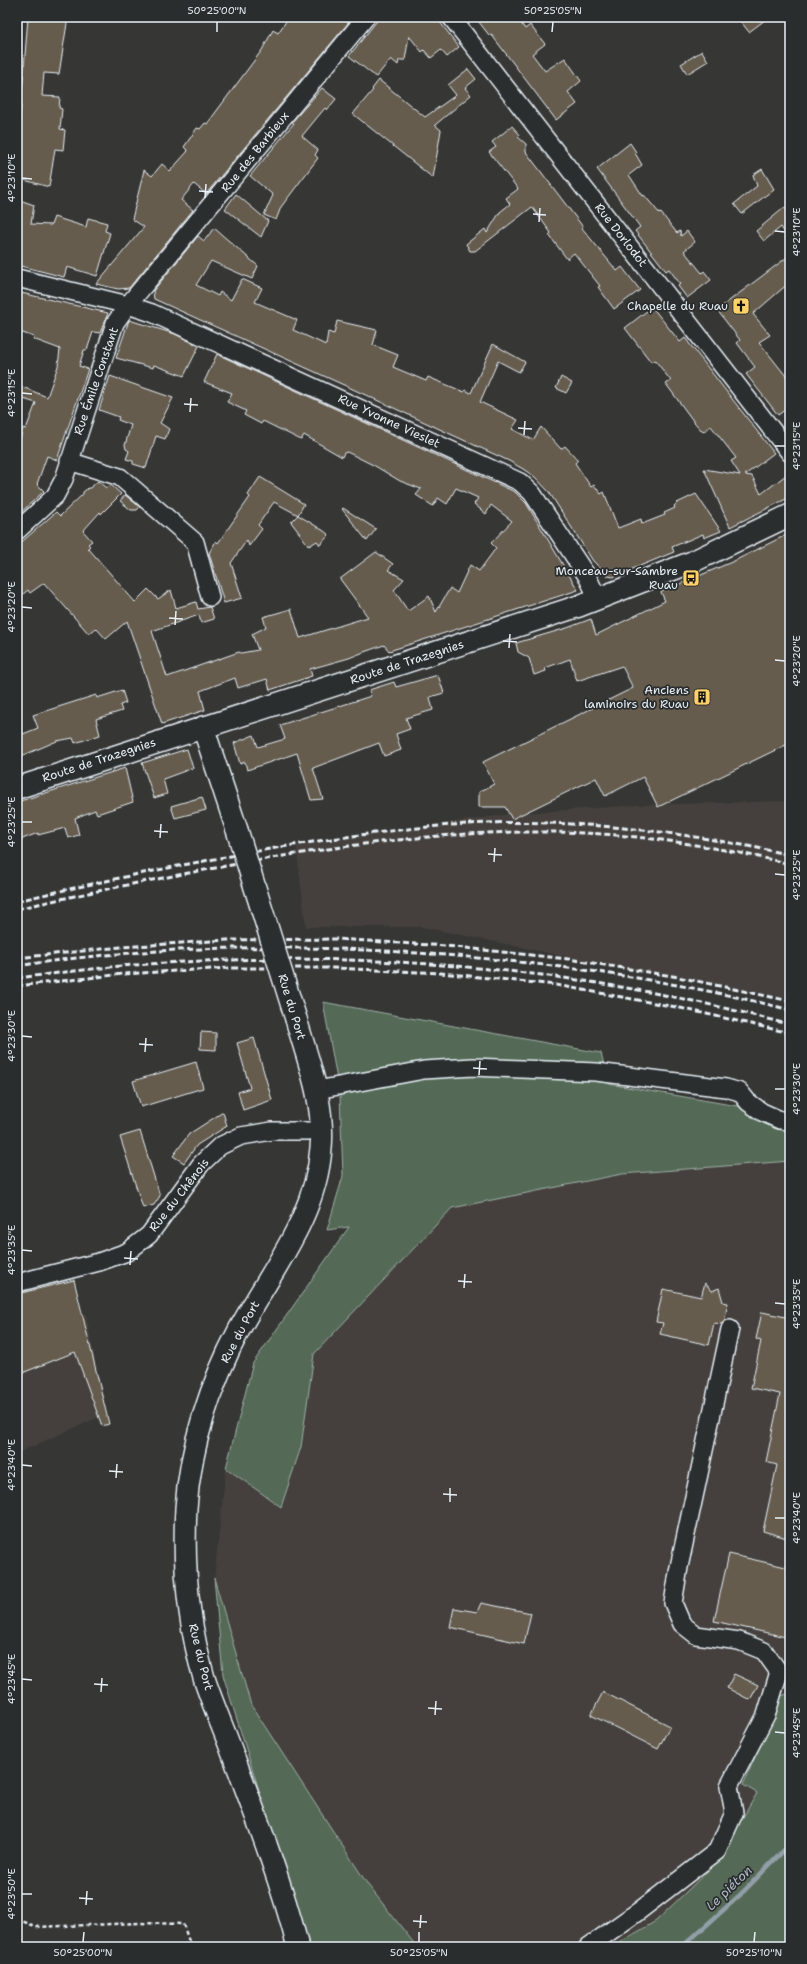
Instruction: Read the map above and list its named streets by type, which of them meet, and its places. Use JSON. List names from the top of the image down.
{
  "streets": {
    "main road": ["Route de Trazegnies", "Rue du Port"],
    "street": [
      "Rue des Barbieux",
      "Rue Dorlodot",
      "Rue Émile Constant",
      "Rue Yvonne Vieslet",
      "Rue du Chênois"
    ]
  },
  "crossings": [
    ["Rue des Barbieux", "Rue Émile Constant"],
    ["Rue des Barbieux", "Rue Yvonne Vieslet"],
    ["Rue Émile Constant", "Rue Yvonne Vieslet"],
    ["Rue Yvonne Vieslet", "Route de Trazegnies"],
    ["Route de Trazegnies", "Rue du Port"],
    ["Rue du Port", "Rue du Chênois"]
  ],
  "water": ["Le piéton"],
  "places": {
    "church": ["Chapelle du Ruau"],
    "bus stop": ["Monceau-sur-Sambre Ruau"],
    "building": ["Anciens laminoirs du Ruau"]
  },
  "coordinates": [
    "50°25'00\"N",
    "50°25'05\"N",
    "4°23'10\"E",
    "4°23'15\"E",
    "4°23'20\"E",
    "4°23'25\"E",
    "4°23'30\"E",
    "4°23'35\"E",
    "4°23'40\"E",
    "4°23'45\"E",
    "4°23'50\"E",
    "50°25'10\"N"
  ]
}
